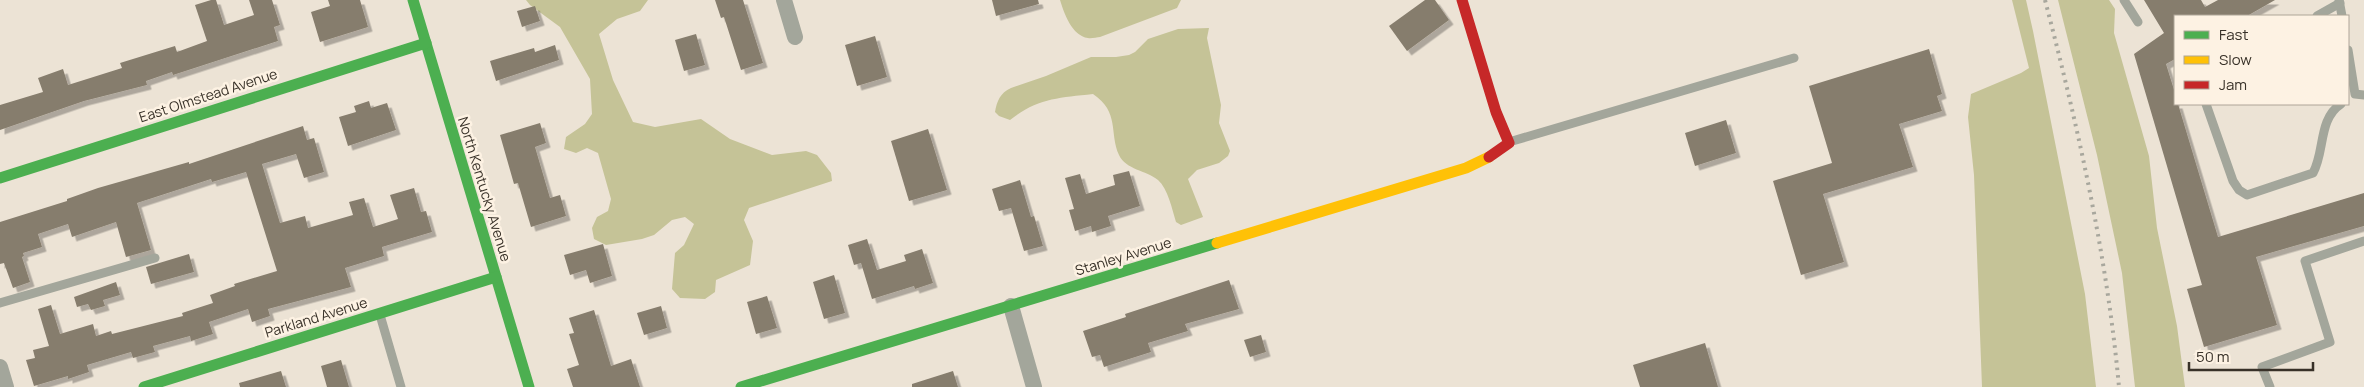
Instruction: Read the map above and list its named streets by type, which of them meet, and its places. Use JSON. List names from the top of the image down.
{
  "streets": {
    "street": [
      "East Olmstead Avenue",
      "North Kentucky Avenue",
      "Stanley Avenue",
      "Parkland Avenue"
    ]
  },
  "crossings": [
    ["East Olmstead Avenue", "North Kentucky Avenue"],
    ["North Kentucky Avenue", "Parkland Avenue"]
  ],
  "legend": ["Fast", "Slow", "Jam"],
  "scale_bar": "50 m"
}
